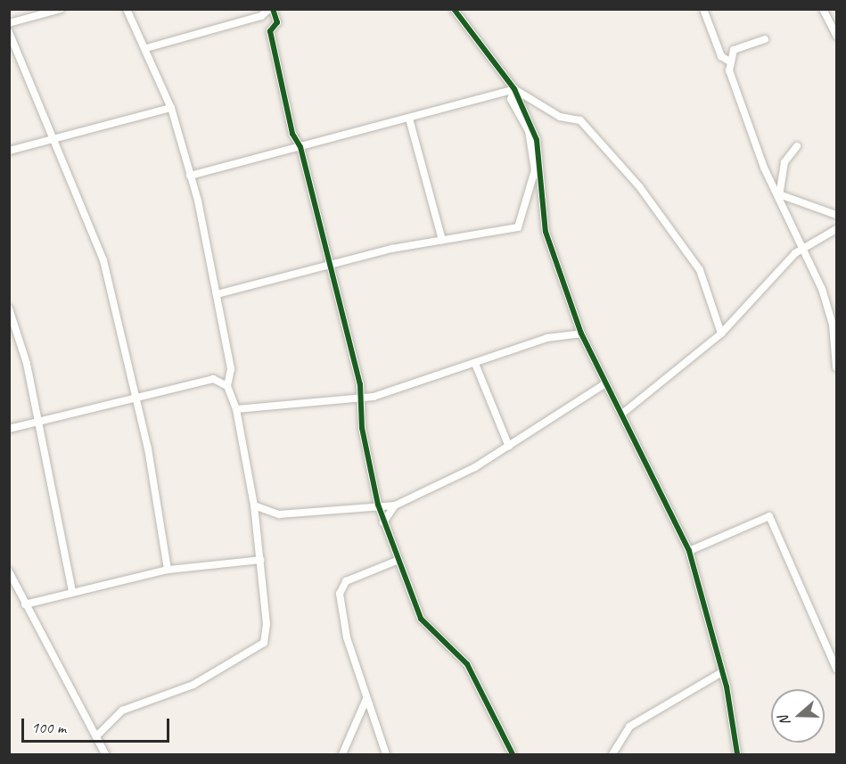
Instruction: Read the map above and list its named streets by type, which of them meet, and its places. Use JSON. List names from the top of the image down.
{
  "scale_bar": "100 m",
  "north": "left"
}
